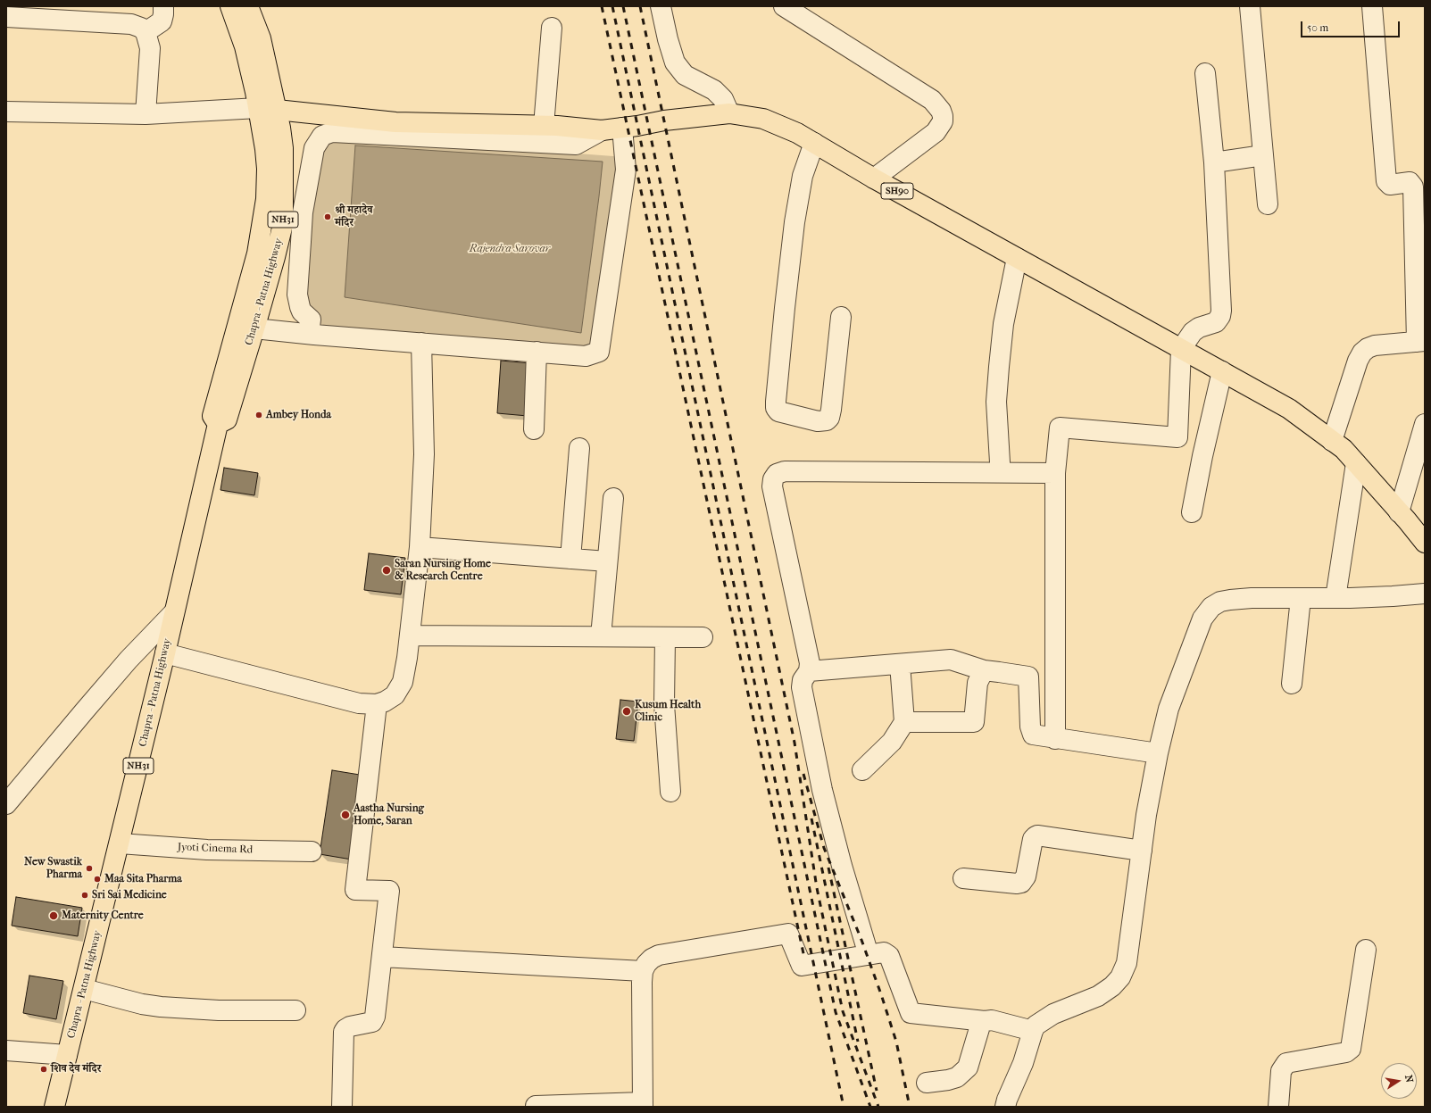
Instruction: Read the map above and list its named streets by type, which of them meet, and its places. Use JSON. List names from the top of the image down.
{
  "streets": {
    "main road": ["SH90", "NH31", "Chapra - Patna Highway"],
    "street": ["Jyoti Cinema Rd"]
  },
  "crossings": [
    ["SH90", "Chapra - Patna Highway"],
    ["Chapra - Patna Highway", "Jyoti Cinema Rd"]
  ],
  "parks": ["Rajendra Sarovar"],
  "places": [
    "श्री महादेव मंदिर",
    "Ambey Honda",
    "Saran Nursing Home & Research Centre",
    "Kusum Health Clinic",
    "Aastha Nursing Home, Saran",
    "New Swastik Pharma",
    "Maa Sita Pharma",
    "Sri Sai Medicine",
    "Maternity Centre",
    "शिव देव मंदिर"
  ],
  "scale_bar": "50 m",
  "north": "right"
}
